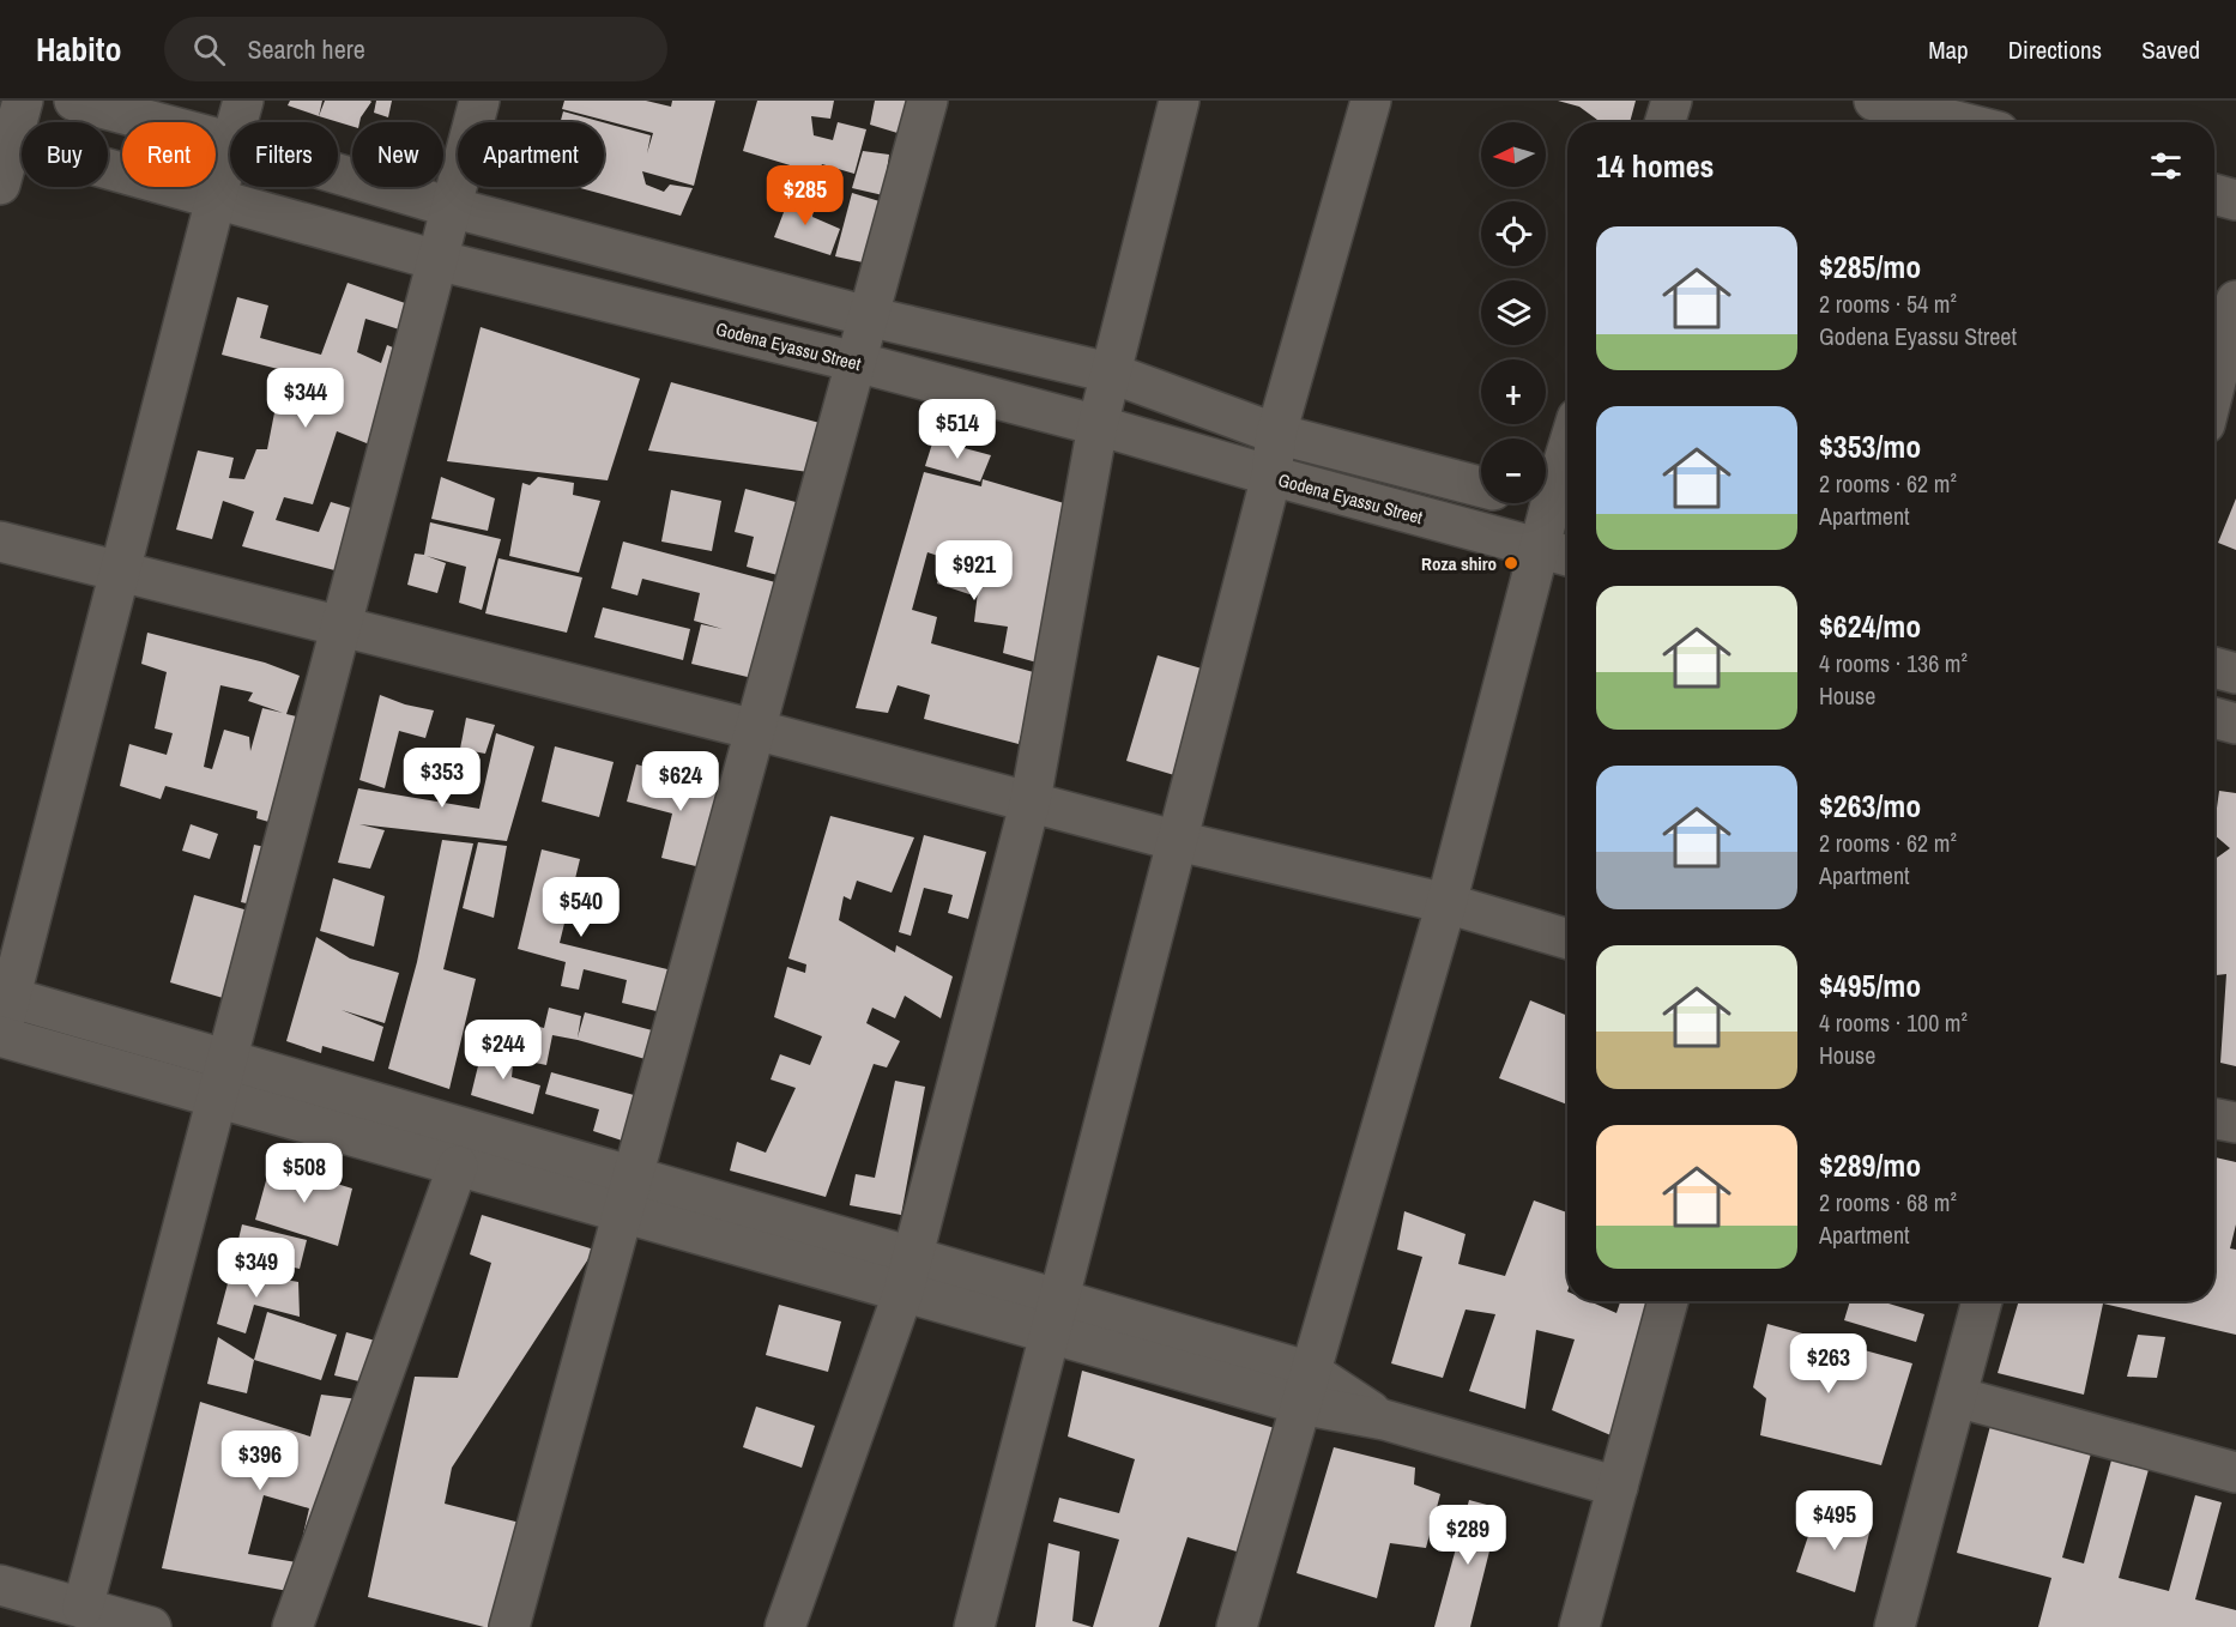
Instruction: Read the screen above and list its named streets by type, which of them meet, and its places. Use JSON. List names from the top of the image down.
{
  "streets": {
    "street": ["Godena Eyassu Street"]
  },
  "places": ["Roza shiro"],
  "north": "left",
  "page": {
    "header": "Habito",
    "search": "Search here",
    "nav": ["Map", "Directions", "Saved"],
    "map_buttons": ["+", "−"],
    "chip": [
      "Buy",
      "Rent",
      "Filters",
      "New",
      "Apartment"
    ],
    "heading": "14 homes",
    "price": [
      "$285",
      "$344",
      "$514",
      "$921",
      "$353",
      "$624",
      "$540",
      "$244",
      "$508",
      "$349",
      "$263",
      "$396",
      "$495",
      "$289"
    ],
    "list": [
      {
        "name": "$285/mo",
        "note": "2 rooms · 54 m² · Godena Eyassu Street"
      },
      {
        "name": "$353/mo",
        "note": "2 rooms · 62 m² · Apartment"
      },
      {
        "name": "$624/mo",
        "note": "4 rooms · 136 m² · House"
      },
      {
        "name": "$263/mo",
        "note": "2 rooms · 62 m² · Apartment"
      },
      {
        "name": "$495/mo",
        "note": "4 rooms · 100 m² · House"
      },
      {
        "name": "$289/mo",
        "note": "2 rooms · 68 m² · Apartment"
      }
    ]
  }
}
